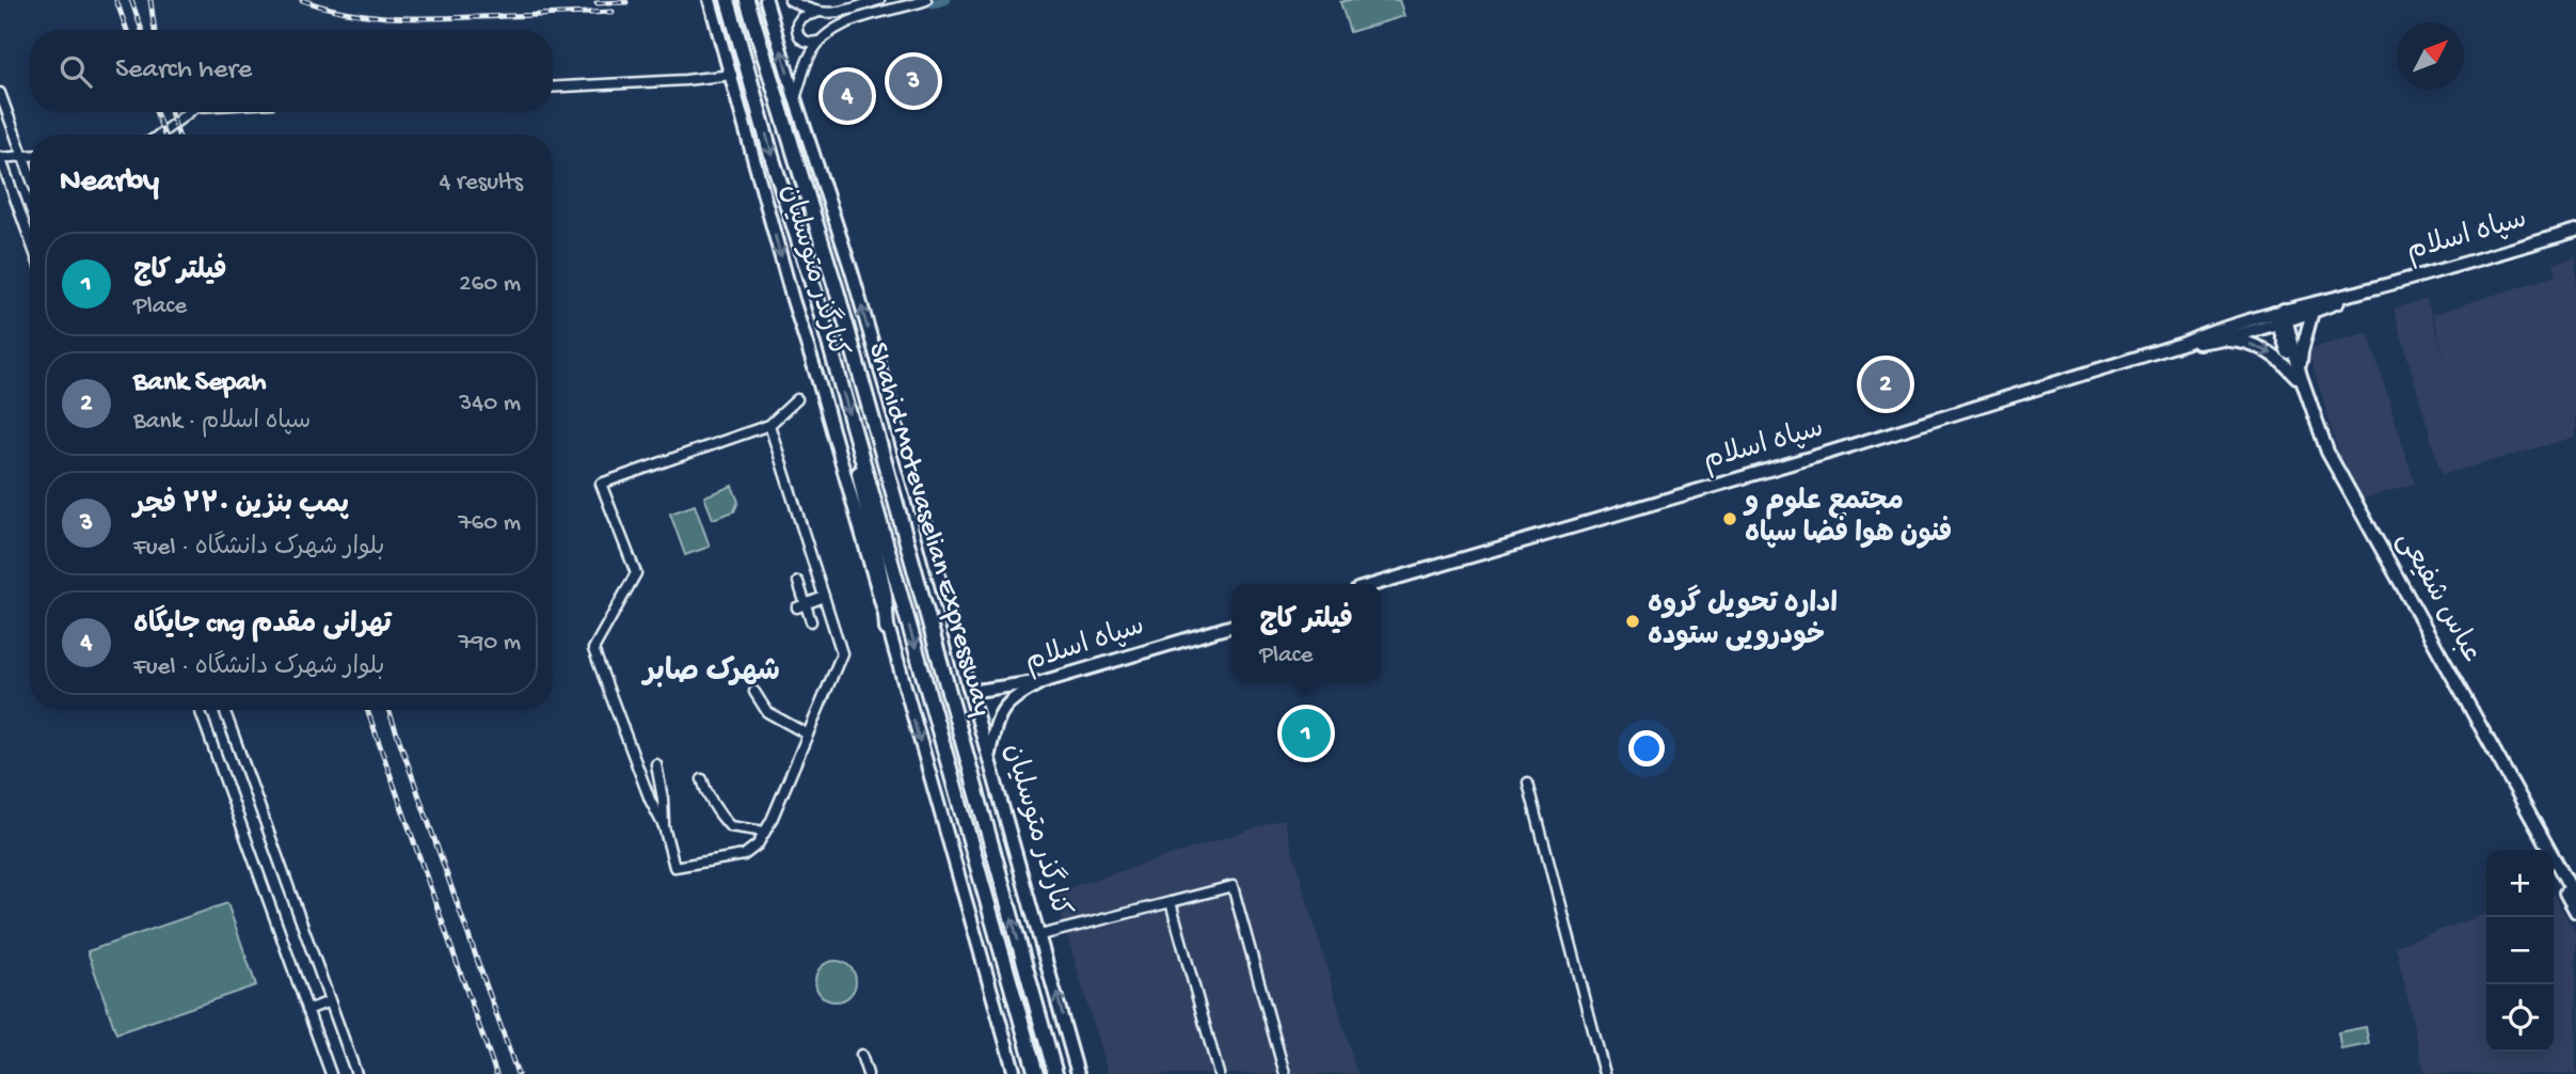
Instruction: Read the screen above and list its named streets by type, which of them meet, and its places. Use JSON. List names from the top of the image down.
{
  "streets": {
    "highway": ["Shahid Motevaselian Expressway"],
    "main road": ["سپاه اسلام", "کنارگذر متوسلیان", "عباس شفیعی"]
  },
  "crossings": [
    ["سپاه اسلام", "کنارگذر متوسلیان"],
    ["سپاه اسلام", "عباس شفیعی"]
  ],
  "districts": ["شهرک صابر"],
  "places": ["مجتمع علوم و فنون هوا فضا سپاه", "اداره تحویل گروه خودرویی ستوده"],
  "north": "top right",
  "page": {
    "search": "Search here",
    "pins": [
      "3",
      "4",
      "2",
      "1"
    ],
    "heading": ["Nearby", "4 results"],
    "list": [
      {
        "mark": "1",
        "name": "فیلتر کاج",
        "note": "Place",
        "value": "260 m"
      },
      {
        "mark": "2",
        "name": "Bank Sepah",
        "note": "Bank · سپاه اسلام",
        "value": "340 m"
      },
      {
        "mark": "3",
        "name": "پمپ بنزین ۲۲۰ فجر",
        "note": "Fuel · بلوار شهرک دانشگاه",
        "value": "760 m"
      },
      {
        "mark": "4",
        "name": "جایگاه cng تهرانی مقدم",
        "note": "Fuel · بلوار شهرک دانشگاه",
        "value": "790 m"
      }
    ],
    "popup": ["فیلتر کاج", "Place"],
    "map_buttons": ["+", "−"]
  }
}
